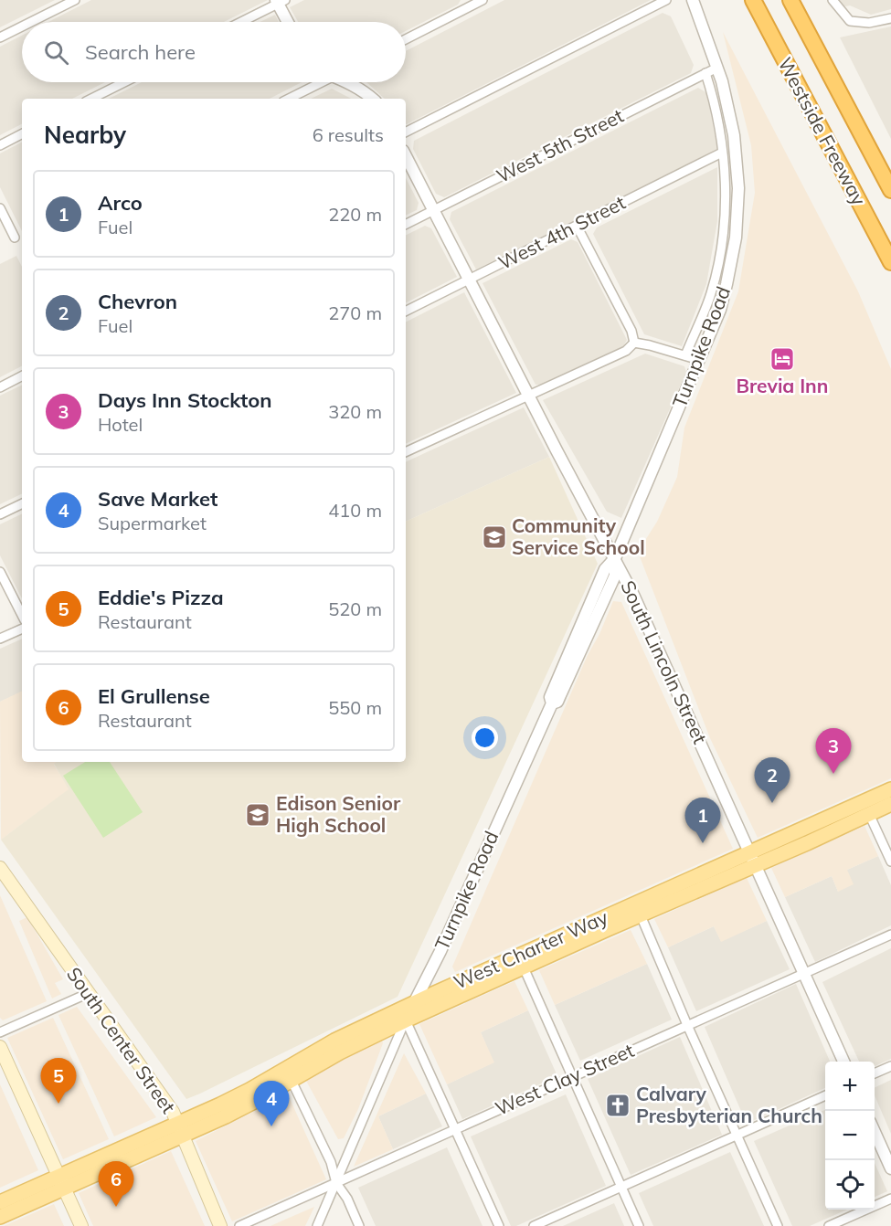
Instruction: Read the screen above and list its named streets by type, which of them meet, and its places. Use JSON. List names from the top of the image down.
{
  "streets": {
    "highway": ["Westside Freeway"],
    "main road": ["West Charter Way", "South Center Street"],
    "street": [
      "West 5th Street",
      "West 4th Street",
      "Turnpike Road",
      "South Lincoln Street",
      "West Clay Street"
    ]
  },
  "crossings": [
    ["West 5th Street", "Turnpike Road"],
    ["West 5th Street", "South Lincoln Street"],
    ["West 4th Street", "South Lincoln Street"],
    ["Turnpike Road", "South Lincoln Street"],
    ["Turnpike Road", "West Charter Way"],
    ["Turnpike Road", "West Clay Street"],
    ["South Lincoln Street", "West Charter Way"],
    ["South Lincoln Street", "West Clay Street"],
    ["West Charter Way", "South Center Street"]
  ],
  "places": {
    "hotel": ["Brevia Inn"],
    "school or university": ["Community Service School", "Edison Senior High School"],
    "church": ["Calvary Presbyterian Church"]
  },
  "page": {
    "search": "Search here",
    "heading": ["Nearby", "6 results"],
    "list": [
      {
        "mark": "1",
        "name": "Arco",
        "note": "Fuel",
        "value": "220 m"
      },
      {
        "mark": "2",
        "name": "Chevron",
        "note": "Fuel",
        "value": "270 m"
      },
      {
        "mark": "3",
        "name": "Days Inn Stockton",
        "note": "Hotel",
        "value": "320 m"
      },
      {
        "mark": "4",
        "name": "Save Market",
        "note": "Supermarket",
        "value": "410 m"
      },
      {
        "mark": "5",
        "name": "Eddie's Pizza",
        "note": "Restaurant",
        "value": "520 m"
      },
      {
        "mark": "6",
        "name": "El Grullense",
        "note": "Restaurant",
        "value": "550 m"
      }
    ],
    "pins": [
      "3",
      "2",
      "1",
      "5",
      "4",
      "6"
    ],
    "map_buttons": ["+", "−"]
  }
}
